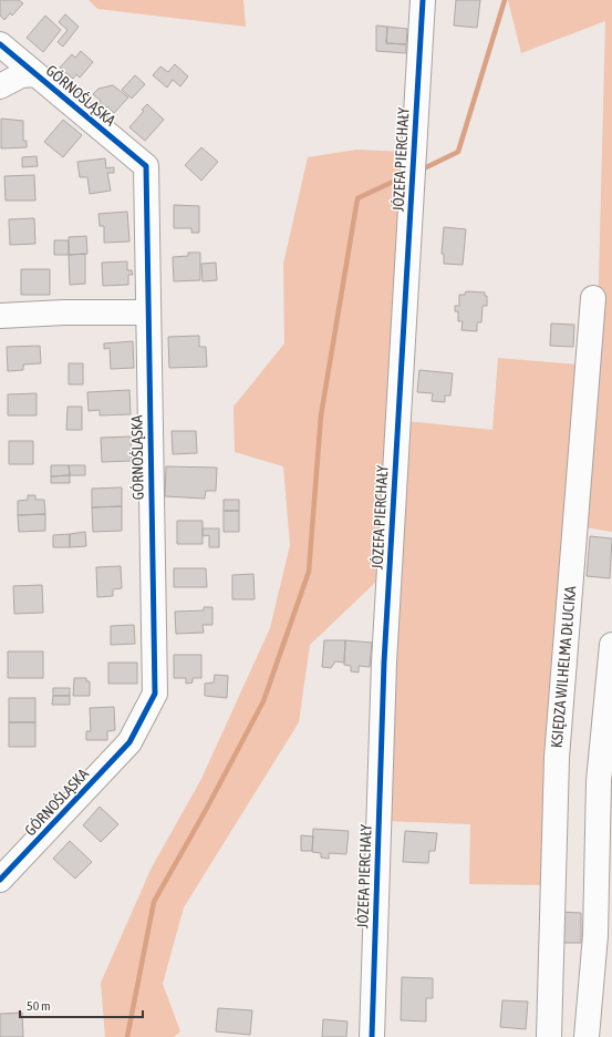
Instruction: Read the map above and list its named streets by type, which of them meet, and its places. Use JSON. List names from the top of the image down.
{
  "streets": {
    "street": ["GÓRNOŚLĄSKA", "JÓZEFA PIERCHAŁY", "KSIĘDZA WILHELMA DŁUCIKA"]
  },
  "scale_bar": "50 m"
}
